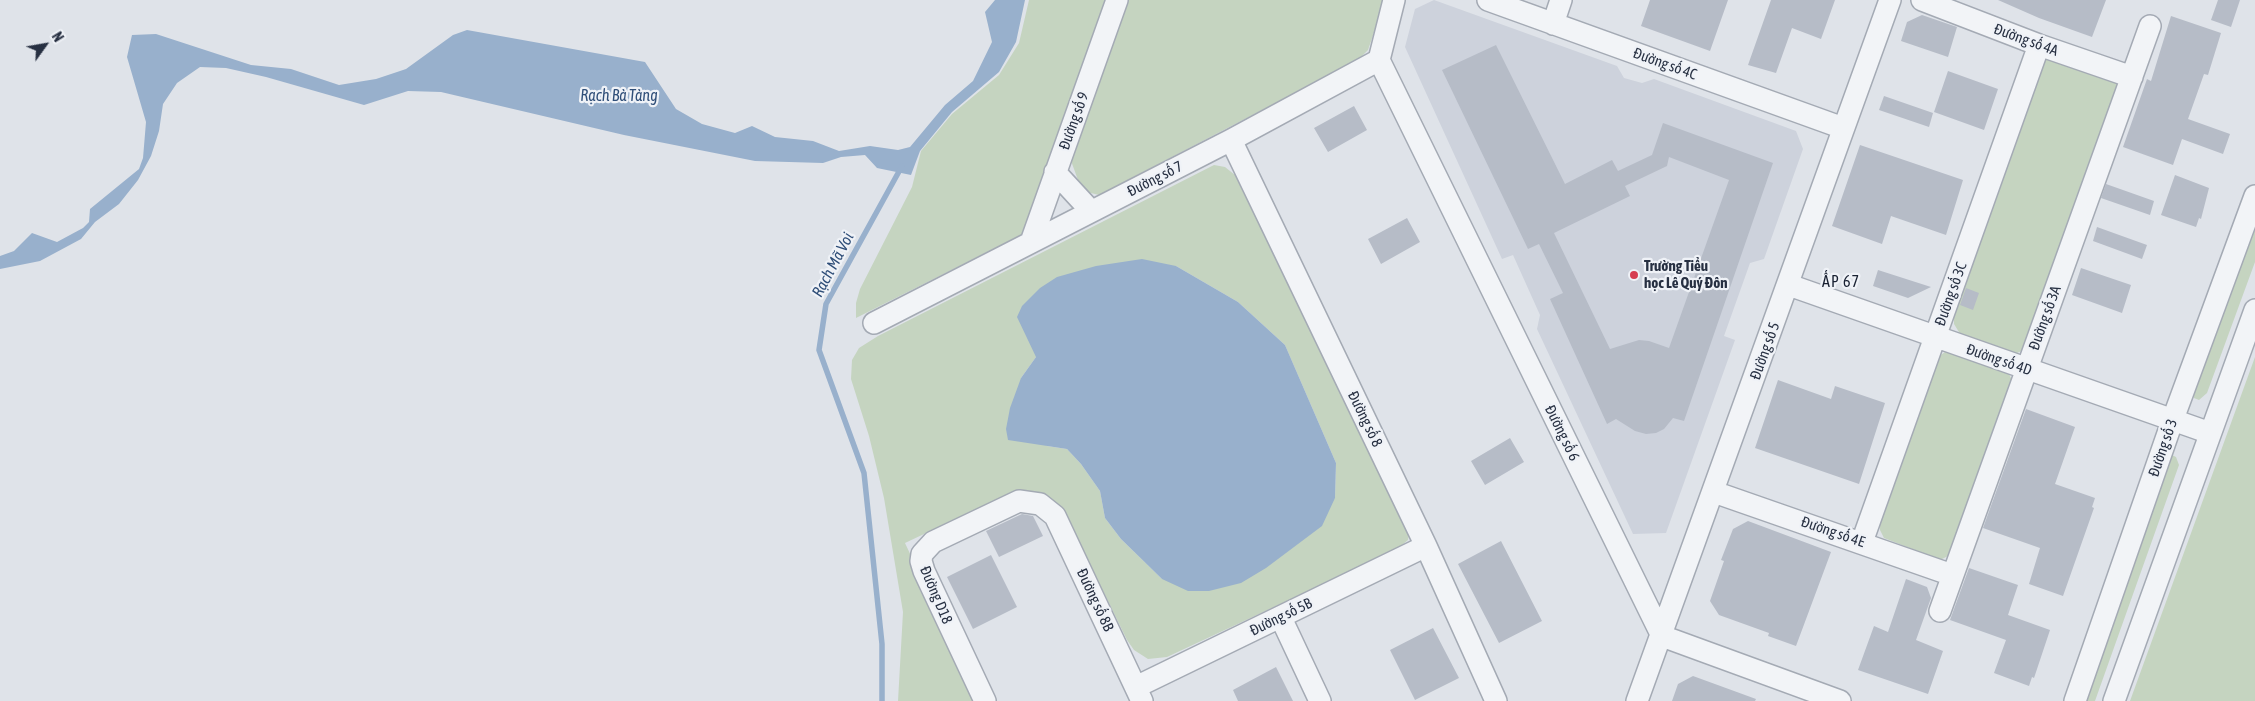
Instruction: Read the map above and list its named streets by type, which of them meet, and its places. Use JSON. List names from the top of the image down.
{
  "streets": {
    "street": [
      "Đường số 4A",
      "Đường số 4C",
      "Đường số 9",
      "Đường số 7",
      "Đường số 3C",
      "Đường số 3A",
      "Đường số 5",
      "Đường số 4D",
      "Đường số 8",
      "Đường số 6",
      "Đường số 3",
      "Đường số 4E",
      "Đường D18",
      "Đường số 8B",
      "Đường số 5B"
    ]
  },
  "crossings": [
    ["Đường số 4A", "Đường số 3C"],
    ["Đường số 4A", "Đường số 3A"],
    ["Đường số 4C", "Đường số 5"],
    ["Đường số 9", "Đường số 7"],
    ["Đường số 7", "Đường số 8"],
    ["Đường số 7", "Đường số 6"],
    ["Đường số 3C", "Đường số 4D"],
    ["Đường số 3C", "Đường số 4E"],
    ["Đường số 3A", "Đường số 4D"],
    ["Đường số 3A", "Đường số 4E"],
    ["Đường số 5", "Đường số 4D"],
    ["Đường số 5", "Đường số 6"],
    ["Đường số 5", "Đường số 4E"],
    ["Đường số 4D", "Đường số 3"],
    ["Đường số 8", "Đường số 5B"],
    ["Đường D18", "Đường số 8B"],
    ["Đường số 8B", "Đường số 5B"]
  ],
  "districts": ["ẤP 67"],
  "water": ["Rạch Bà Tàng", "Rạch Mã Voi"],
  "places": ["Trường Tiểu học Lê Quý Đôn"],
  "north": "top right"
}
